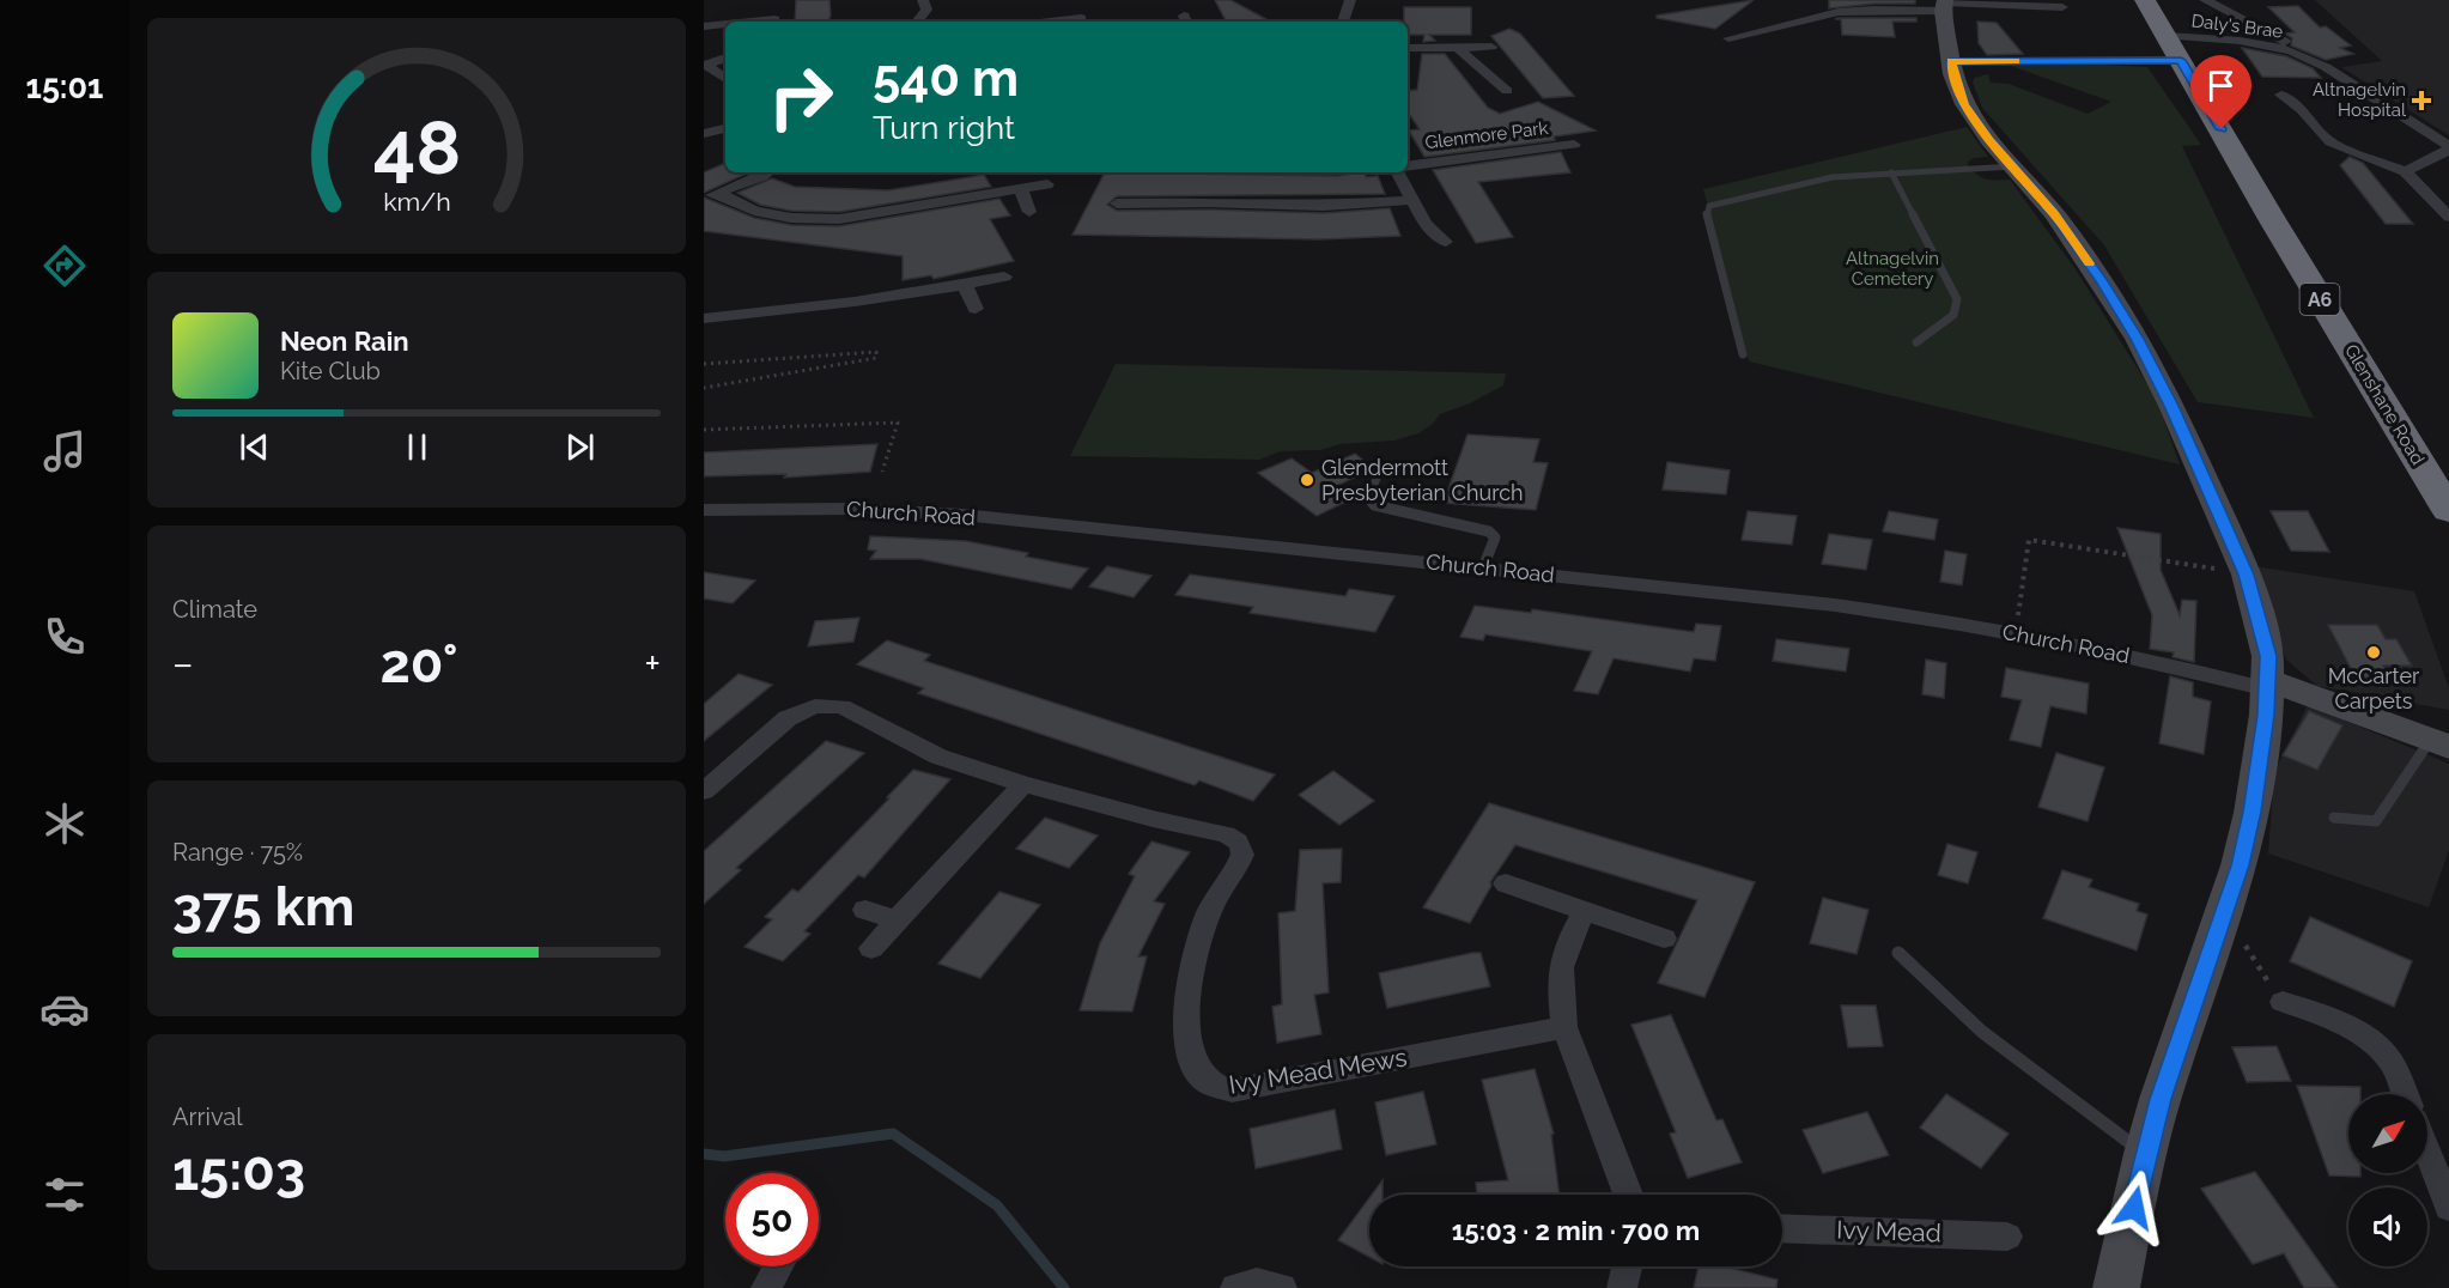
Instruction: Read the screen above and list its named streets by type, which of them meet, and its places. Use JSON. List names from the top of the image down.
{
  "streets": {
    "highway": ["A6", "Glenshane Road"],
    "main road": ["Church Road"],
    "street": [
      "Daly's Brae",
      "Glenmore Park",
      "Ivy Mead Mews",
      "Ivy Mead"
    ]
  },
  "crossings": [
    ["Daly's Brae", "Glenshane Road"]
  ],
  "parks": ["Altnagelvin Cemetery"],
  "places": {
    "health": ["Altnagelvin Hospital"],
    "other": ["Glendermott Presbyterian Church", "McCarter Carpets"]
  },
  "north": "top right",
  "page": {
    "tabs": "15:01",
    "turn": ["540 m", "Turn right"],
    "song": ["Neon Rain", "Kite Club"],
    "tile": [
      "Climate",
      ["Range · 75%", "375 km"],
      ["Arrival", "15:03"]
    ],
    "heat": ["−", "20°", "+"],
    "limit": "50",
    "trip": "15:03 · 2 min · 700 m",
    "gauge": ["48", "km/h"]
  }
}
